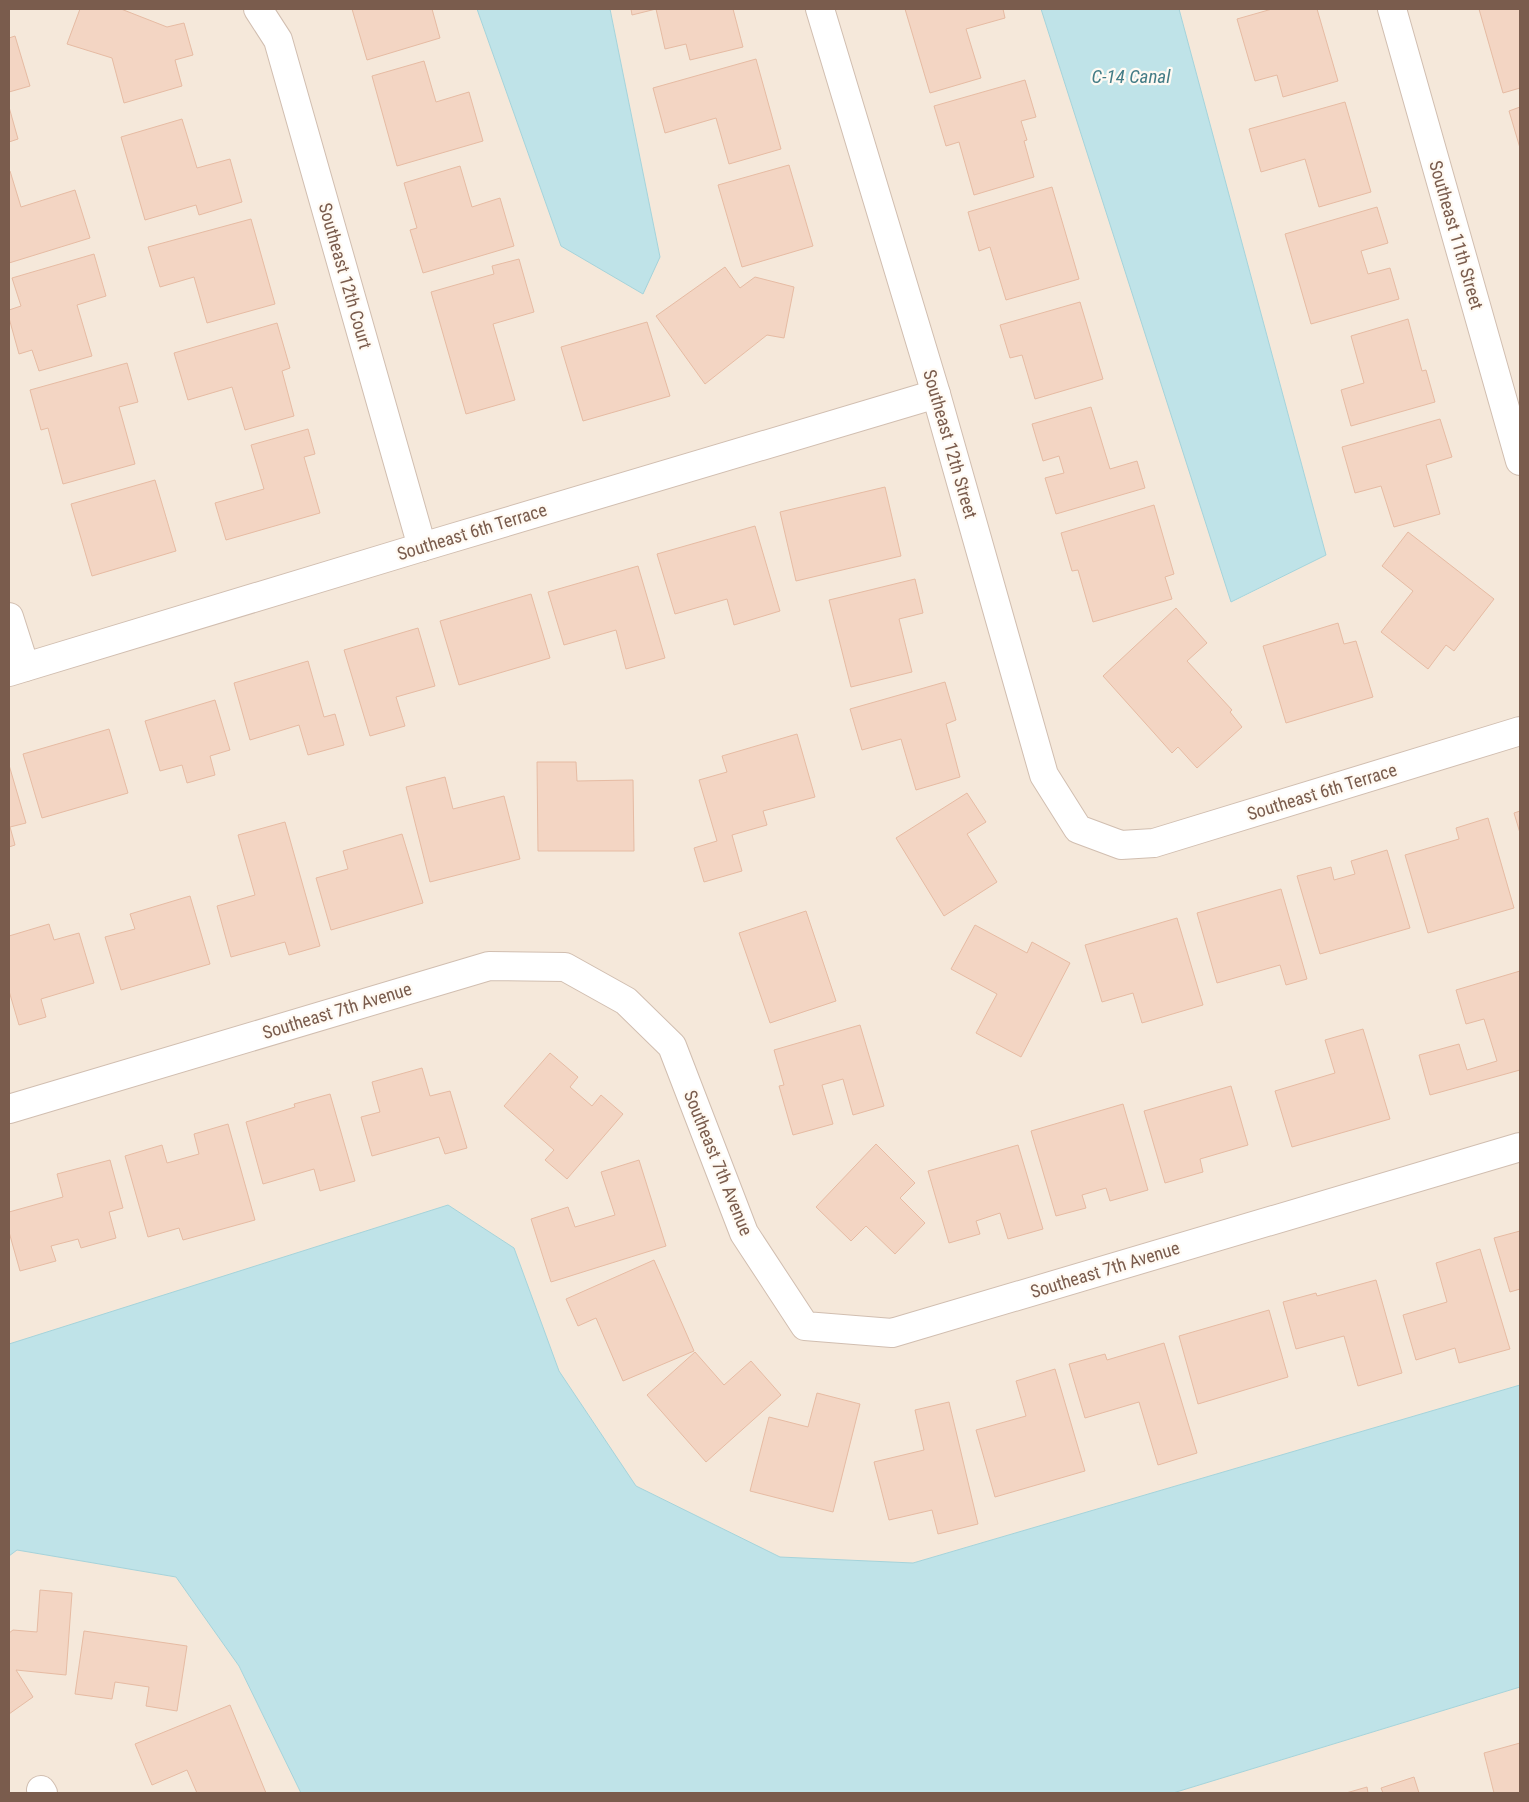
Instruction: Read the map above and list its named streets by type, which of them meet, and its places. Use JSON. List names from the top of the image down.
{
  "streets": {
    "street": [
      "Southeast 11th Street",
      "Southeast 12th Court",
      "Southeast 12th Street",
      "Southeast 6th Terrace",
      "Southeast 7th Avenue"
    ]
  },
  "crossings": [
    ["Southeast 12th Court", "Southeast 6th Terrace"],
    ["Southeast 12th Street", "Southeast 6th Terrace"]
  ],
  "water": ["C-14 Canal"]
}
